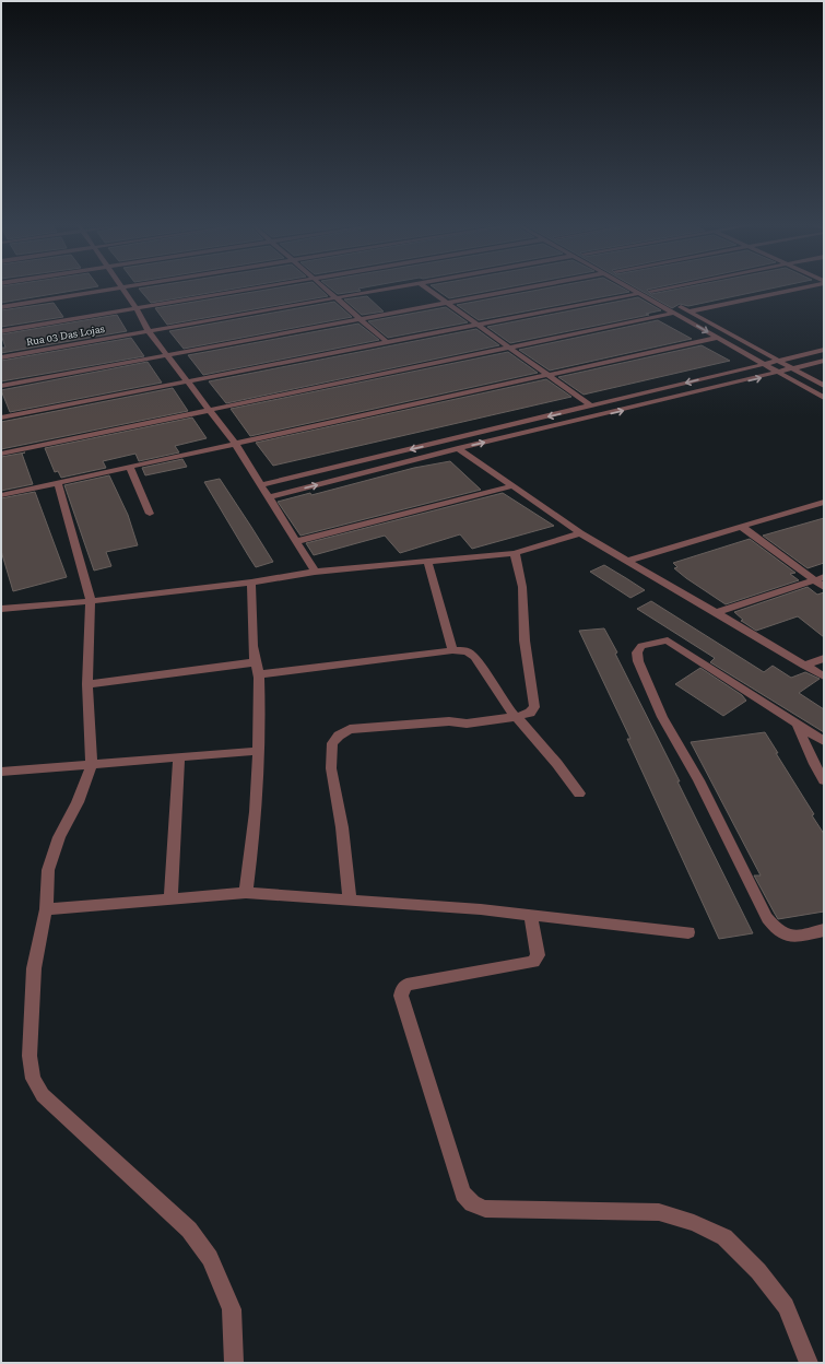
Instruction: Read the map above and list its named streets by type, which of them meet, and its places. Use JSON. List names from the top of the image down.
{
  "streets": {
    "street": ["Rua 03 Das Lojas"]
  }
}
